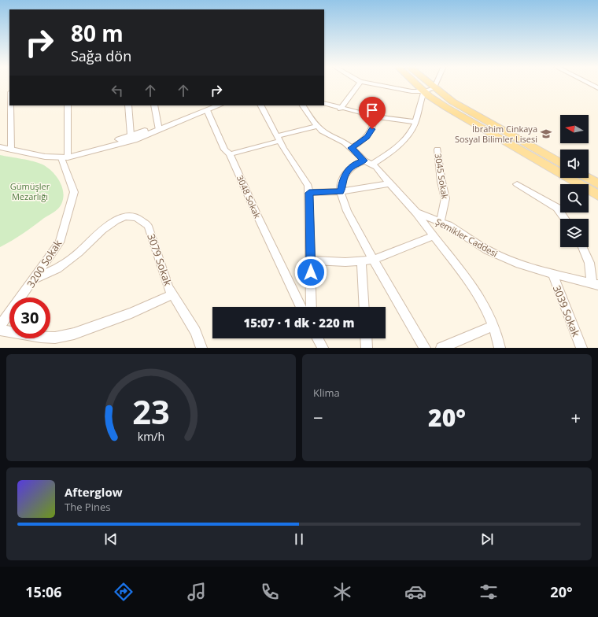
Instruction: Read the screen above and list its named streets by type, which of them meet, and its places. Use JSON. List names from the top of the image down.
{
  "streets": {
    "street": [
      "3045 Sokak",
      "3048 Sokak",
      "Şemikler Caddesi",
      "3079 Sokak",
      "3200 Sokak",
      "3039 Sokak"
    ]
  },
  "crossings": [
    ["3045 Sokak", "Şemikler Caddesi"],
    ["Şemikler Caddesi", "3039 Sokak"],
    ["3079 Sokak", "3200 Sokak"]
  ],
  "parks": ["Gümüşler Mezarlığı"],
  "places": {
    "school or university": ["İbrahim Cinkaya Sosyal Bilimler Lisesi"]
  },
  "north": "left",
  "page": {
    "turn": ["80 m", "Sağa dön"],
    "limit": "30",
    "trip": "15:07 · 1 dk · 220 m",
    "tile": "Klima",
    "heat": ["−", "20°", "+"],
    "song": ["Afterglow", "The Pines"],
    "tabs": ["15:06", "20°"],
    "gauge": ["23", "km/h"]
  }
}
